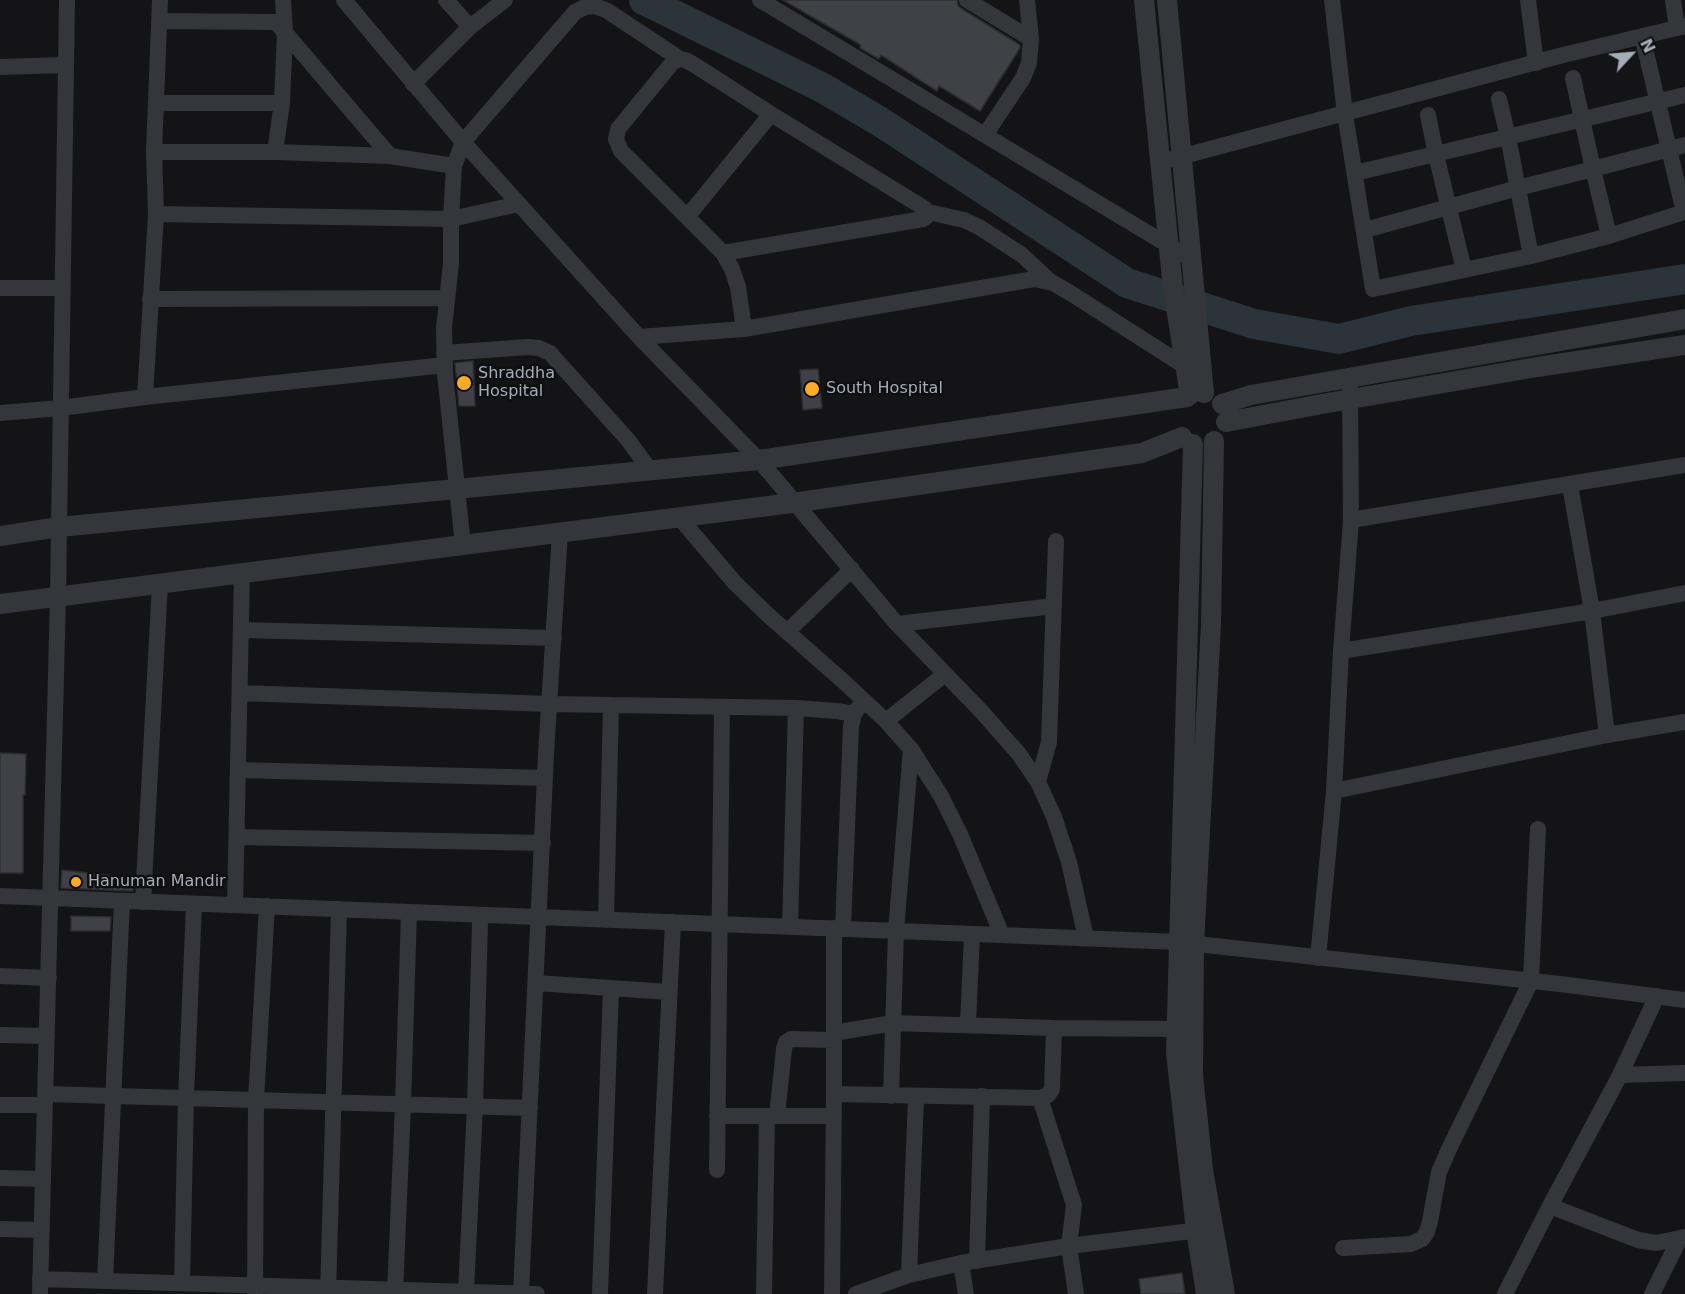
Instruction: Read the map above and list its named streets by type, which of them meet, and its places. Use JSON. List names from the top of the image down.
{
  "places": ["Shraddha Hospital", "South Hospital", "Hanuman Mandir"],
  "north": "top right"
}
